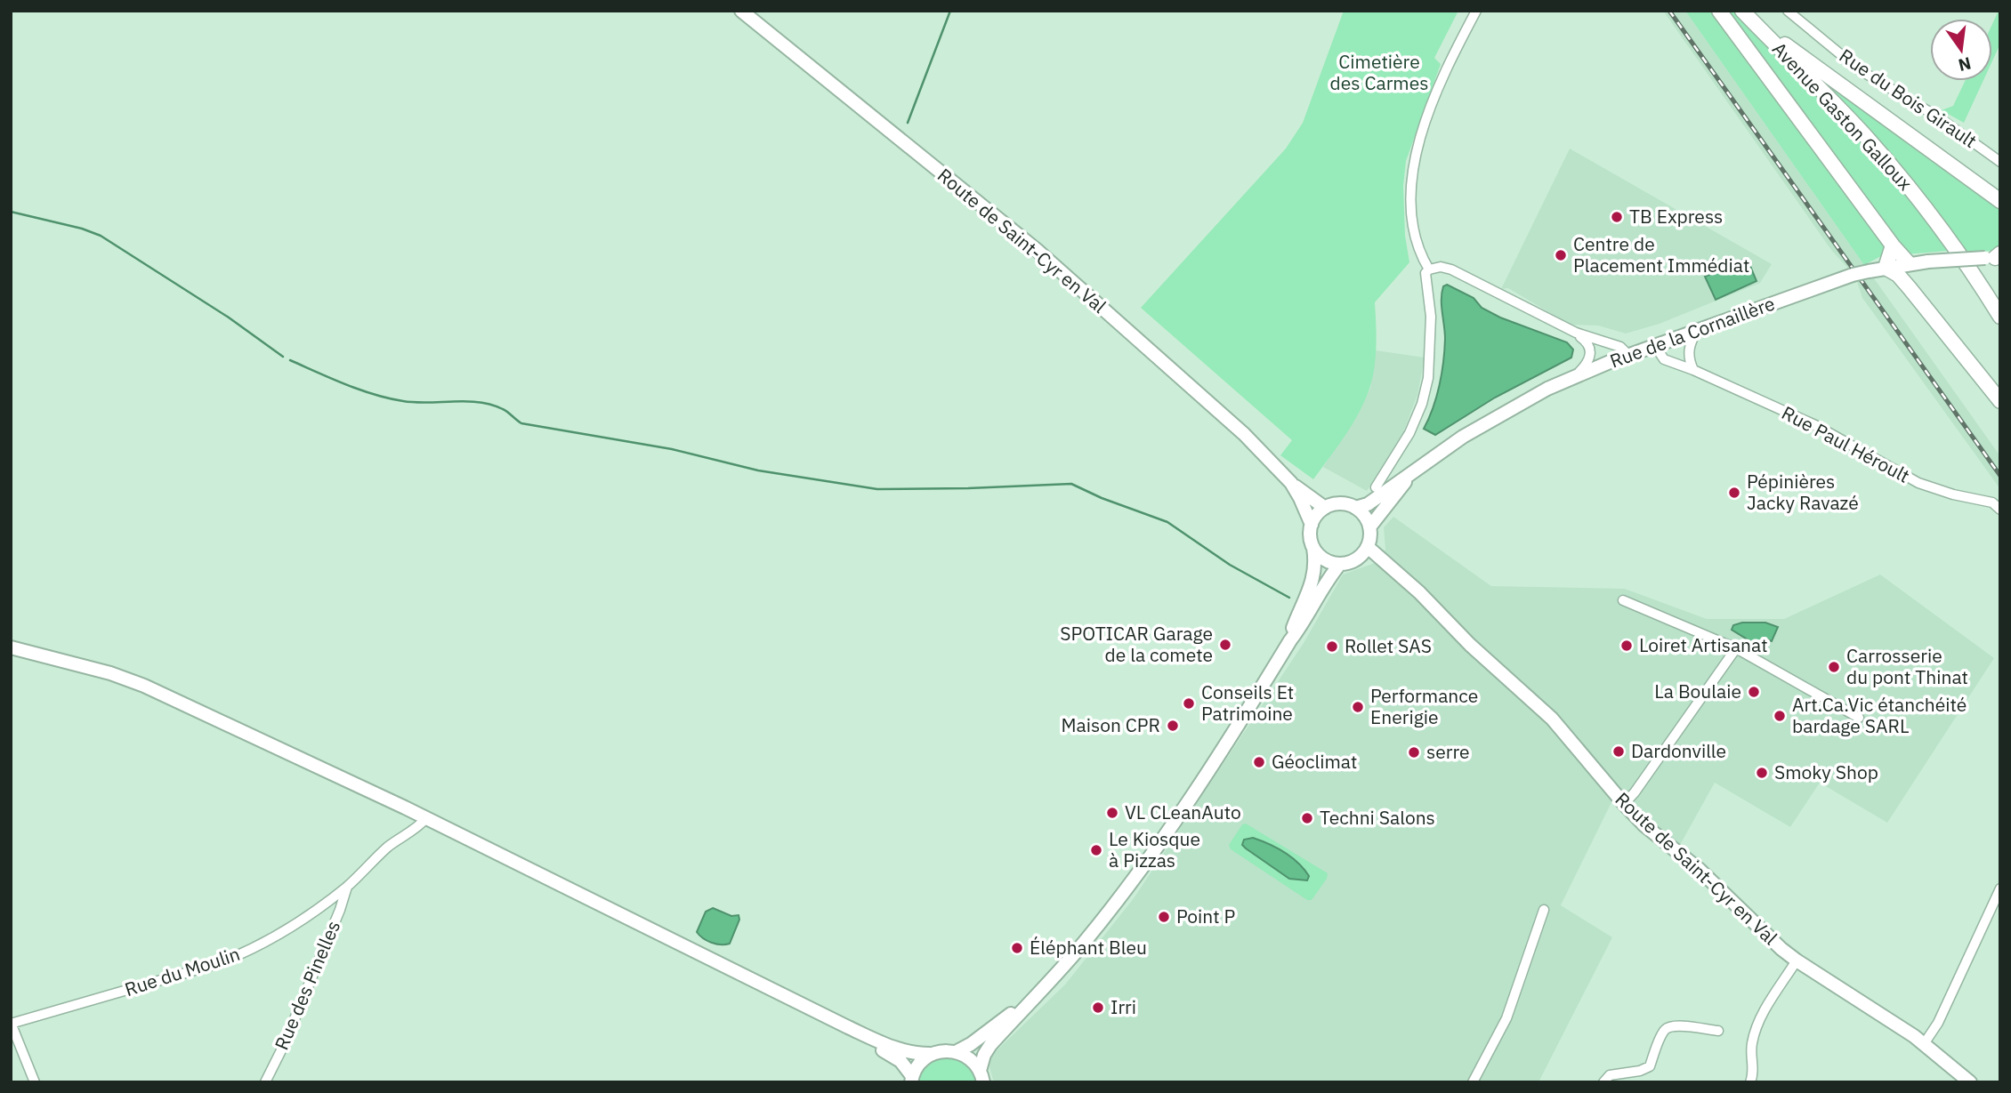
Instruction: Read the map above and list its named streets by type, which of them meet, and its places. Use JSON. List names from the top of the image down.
{
  "streets": {
    "main road": ["Avenue Gaston Galloux", "Route de Saint-Cyr en Val", "Rue de la Cornaillère"],
    "street": [
      "Rue du Bois Girault",
      "Rue Paul Héroult",
      "Rue du Moulin",
      "Rue des Pinelles"
    ]
  },
  "crossings": [
    ["Route de Saint-Cyr en Val", "Rue de la Cornaillère"],
    ["Rue de la Cornaillère", "Rue Paul Héroult"],
    ["Rue du Moulin", "Rue des Pinelles"]
  ],
  "parks": ["Cimetière des Carmes"],
  "places": [
    "TB Express",
    "Centre de Placement Immédiat",
    "Pépinières Jacky Ravazé",
    "SPOTICAR Garage de la comete",
    "Loiret Artisanat",
    "Rollet SAS",
    "Carrosserie du pont Thinat",
    "La Boulaie",
    "Conseils Et Patrimoine",
    "Performance Enerigie",
    "Art.Ca.Vic étanchéité bardage SARL",
    "Maison CPR",
    "Dardonville",
    "serre",
    "Géoclimat",
    "Smoky Shop",
    "VL CLeanAuto",
    "Techni Salons",
    "Le Kiosque à Pizzas",
    "Point P",
    "Éléphant Bleu",
    "Irri"
  ],
  "north": "bottom"
}
